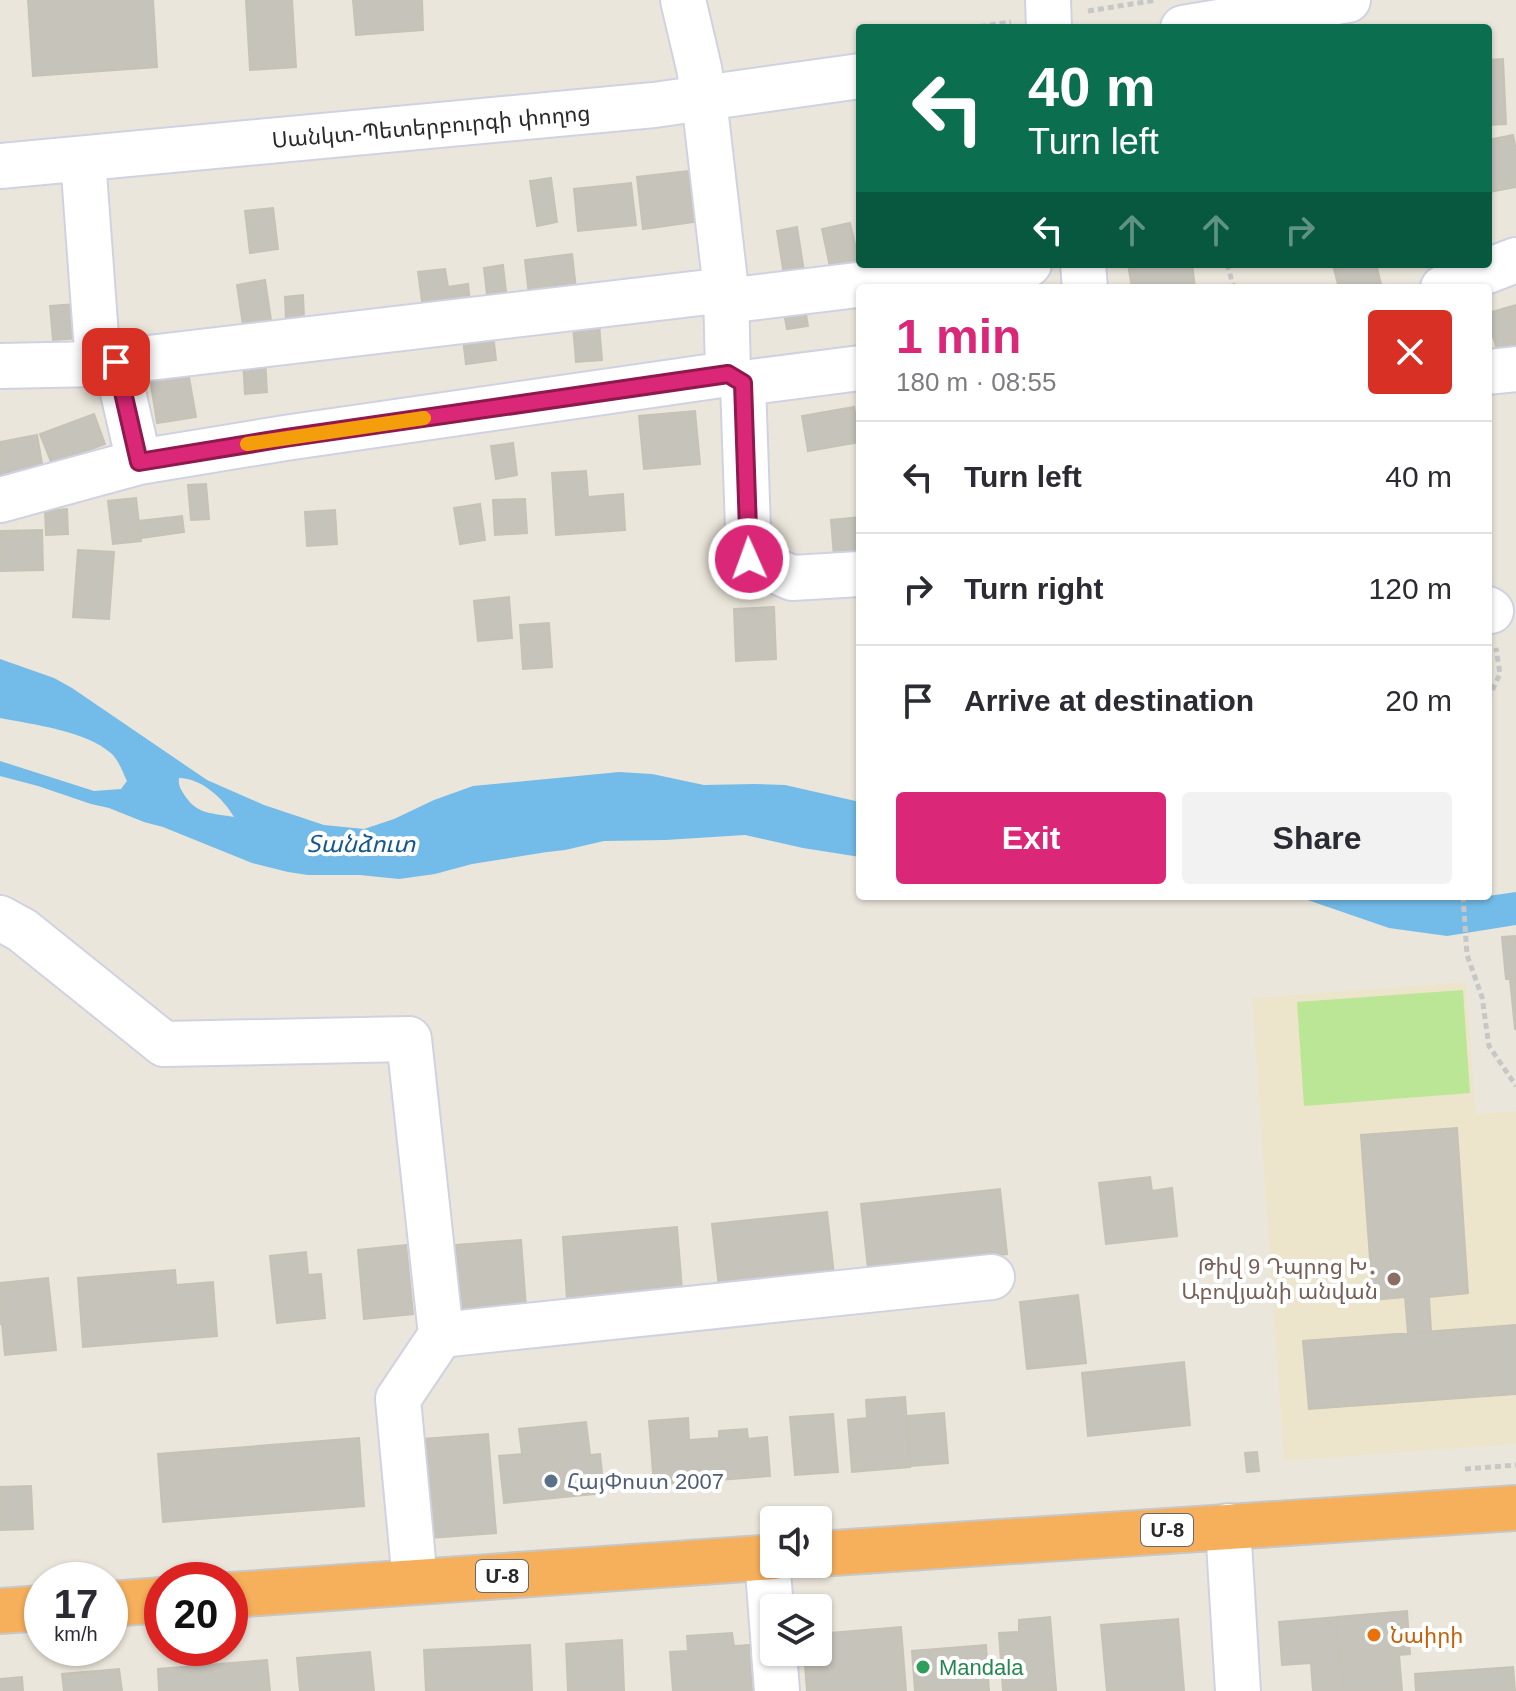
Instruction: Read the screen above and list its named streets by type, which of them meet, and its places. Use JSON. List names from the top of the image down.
{
  "streets": {
    "highway": ["Մ-8"],
    "street": ["Սանկտ-Պետերբուրգի փողոց"]
  },
  "water": ["Տանձուտ"],
  "places": [
    "Թիվ 9 Դպրոց Խ․ Աբովյանի անվան",
    "ՀայՓոստ 2007",
    "Նաիրի",
    "Mandala"
  ],
  "page": {
    "turn": ["40 m", "Turn left"],
    "heading": ["1 min", "180 m · 08:55"],
    "list": [
      {
        "name": "Turn left",
        "value": "40 m"
      },
      {
        "name": "Turn right",
        "value": "120 m"
      },
      {
        "name": "Arrive at destination",
        "value": "20 m"
      }
    ],
    "buttons": ["Exit", "Share"],
    "speed": "17 km/h",
    "limit": "20"
  }
}
